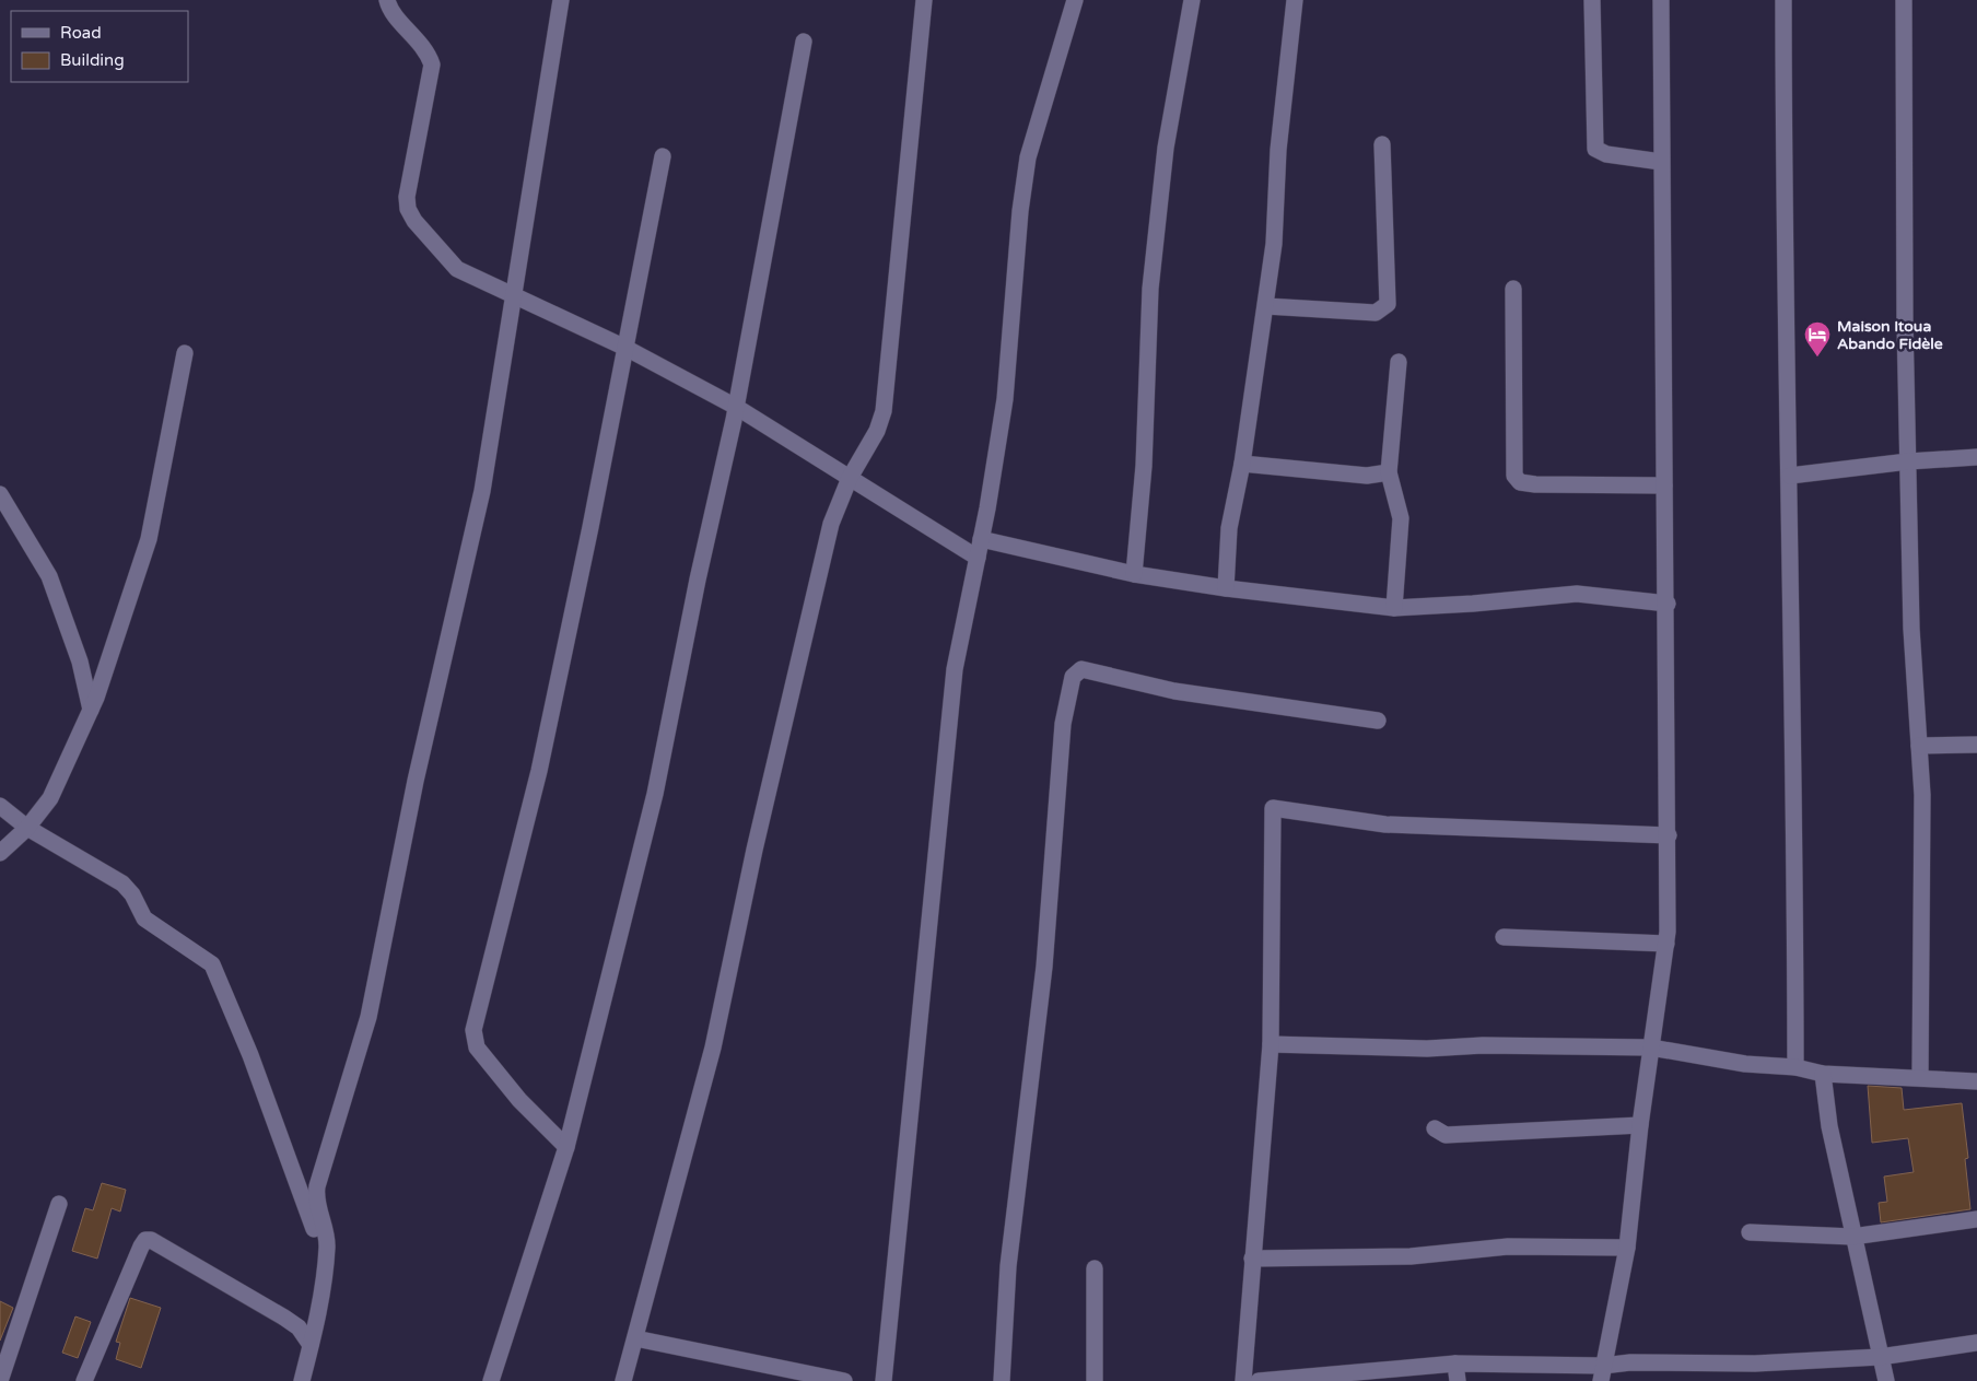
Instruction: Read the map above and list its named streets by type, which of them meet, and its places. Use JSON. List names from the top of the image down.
{
  "places": {
    "hotel": ["Maison Itoua Abando Fidèle"]
  },
  "legend": ["Road", "Building"]
}
